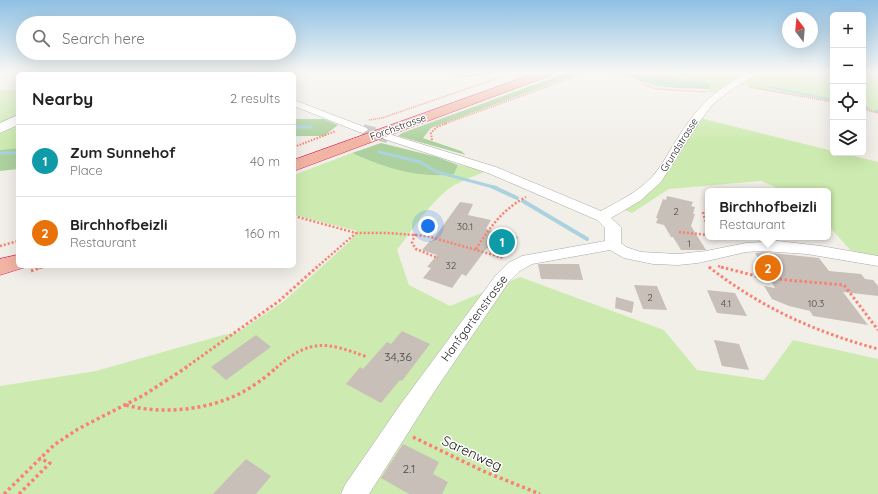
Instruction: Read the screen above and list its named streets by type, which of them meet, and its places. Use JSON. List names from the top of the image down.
{
  "streets": {
    "highway": ["Forchstrasse"],
    "street": ["Grundstrasse", "Hanfgartenstrasse"],
    "path": ["Sarenweg"]
  },
  "crossings": [
    ["Hanfgartenstrasse", "Sarenweg"]
  ],
  "house_numbers": [
    "2",
    "30.1",
    "1",
    "32",
    "2",
    "4.1",
    "10.3",
    "34,36",
    "2.1"
  ],
  "north": "top",
  "page": {
    "map_buttons": ["+", "−"],
    "search": "Search here",
    "heading": ["Nearby", "2 results"],
    "list": [
      {
        "mark": "1",
        "name": "Zum Sunnehof",
        "note": "Place",
        "value": "40 m"
      },
      {
        "mark": "2",
        "name": "Birchhofbeizli",
        "note": "Restaurant",
        "value": "160 m"
      }
    ],
    "popup": ["Birchhofbeizli", "Restaurant"],
    "pins": ["1", "2"]
  }
}
